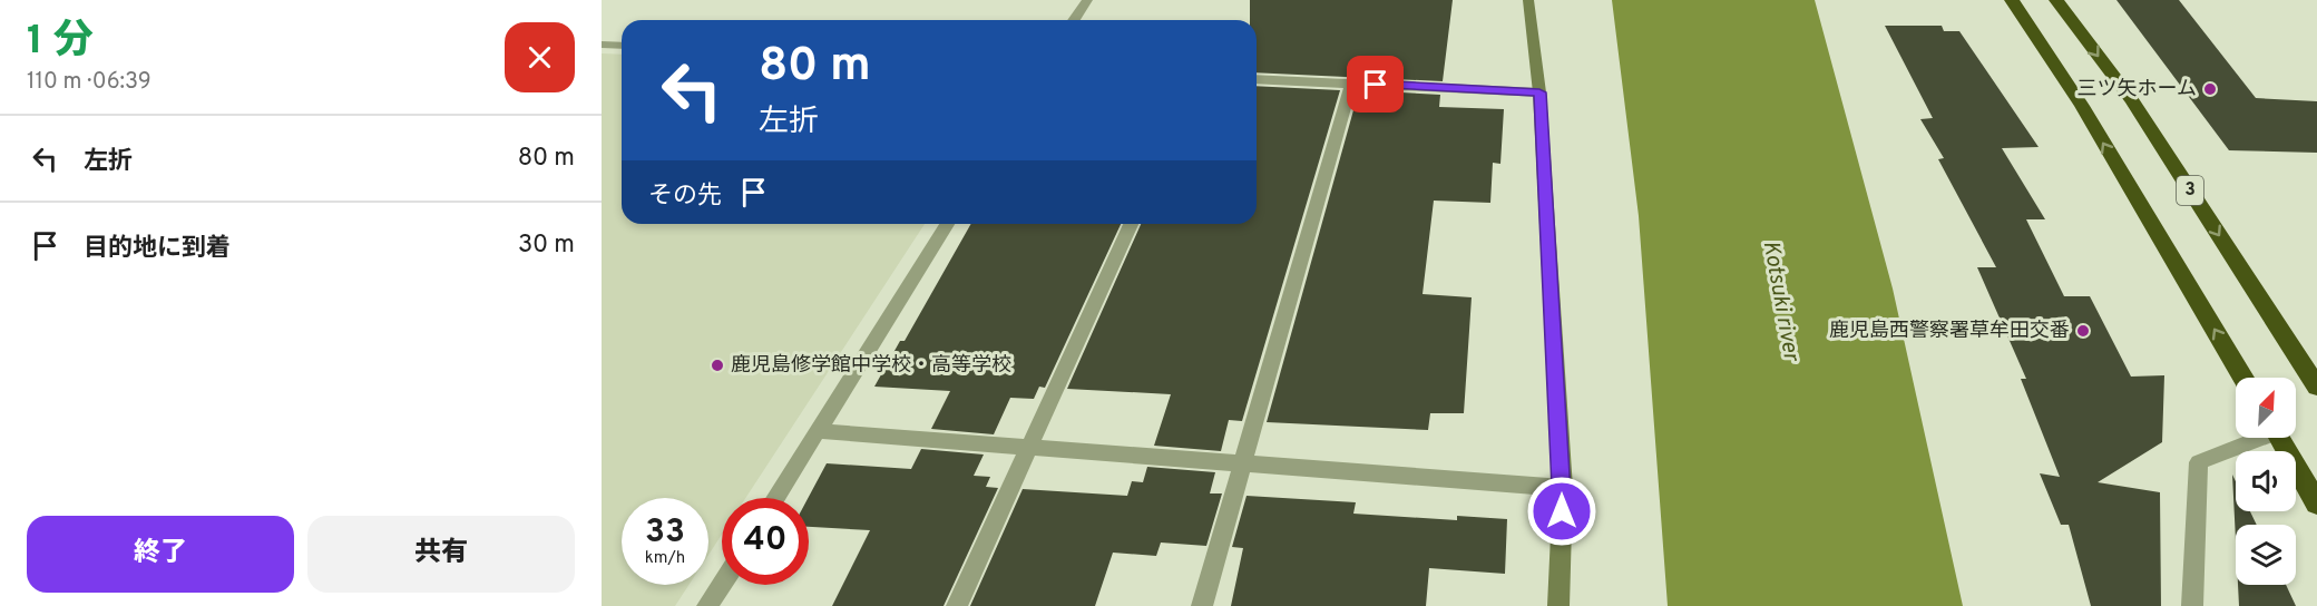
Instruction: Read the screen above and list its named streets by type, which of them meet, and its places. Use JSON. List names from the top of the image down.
{
  "streets": {
    "highway": ["3"]
  },
  "water": ["Kotsuki river"],
  "places": ["三ツ矢ホーム", "鹿児島西警察署草牟田交番", "鹿児島修学館中学校・高等学校"],
  "north": "top right",
  "page": {
    "heading": ["1 分", "110 m · 06:39"],
    "turn": ["80 m", "左折"],
    "list": [
      {
        "name": "左折",
        "value": "80 m"
      },
      {
        "name": "目的地に到着",
        "value": "30 m"
      }
    ],
    "then": "その先",
    "speed": "33 km/h",
    "limit": "40",
    "buttons": ["終了", "共有"]
  }
}
